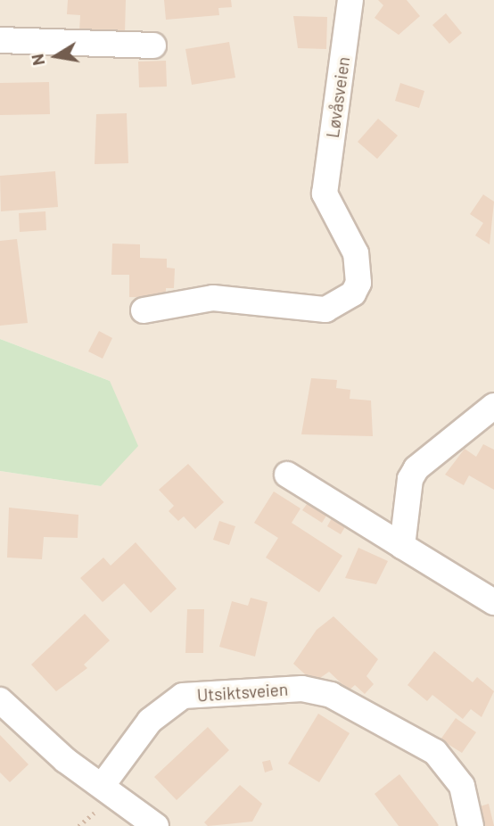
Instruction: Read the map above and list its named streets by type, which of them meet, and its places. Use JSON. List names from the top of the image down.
{
  "streets": {
    "street": ["Løvåsveien", "Utsiktsveien"]
  },
  "north": "left"
}
